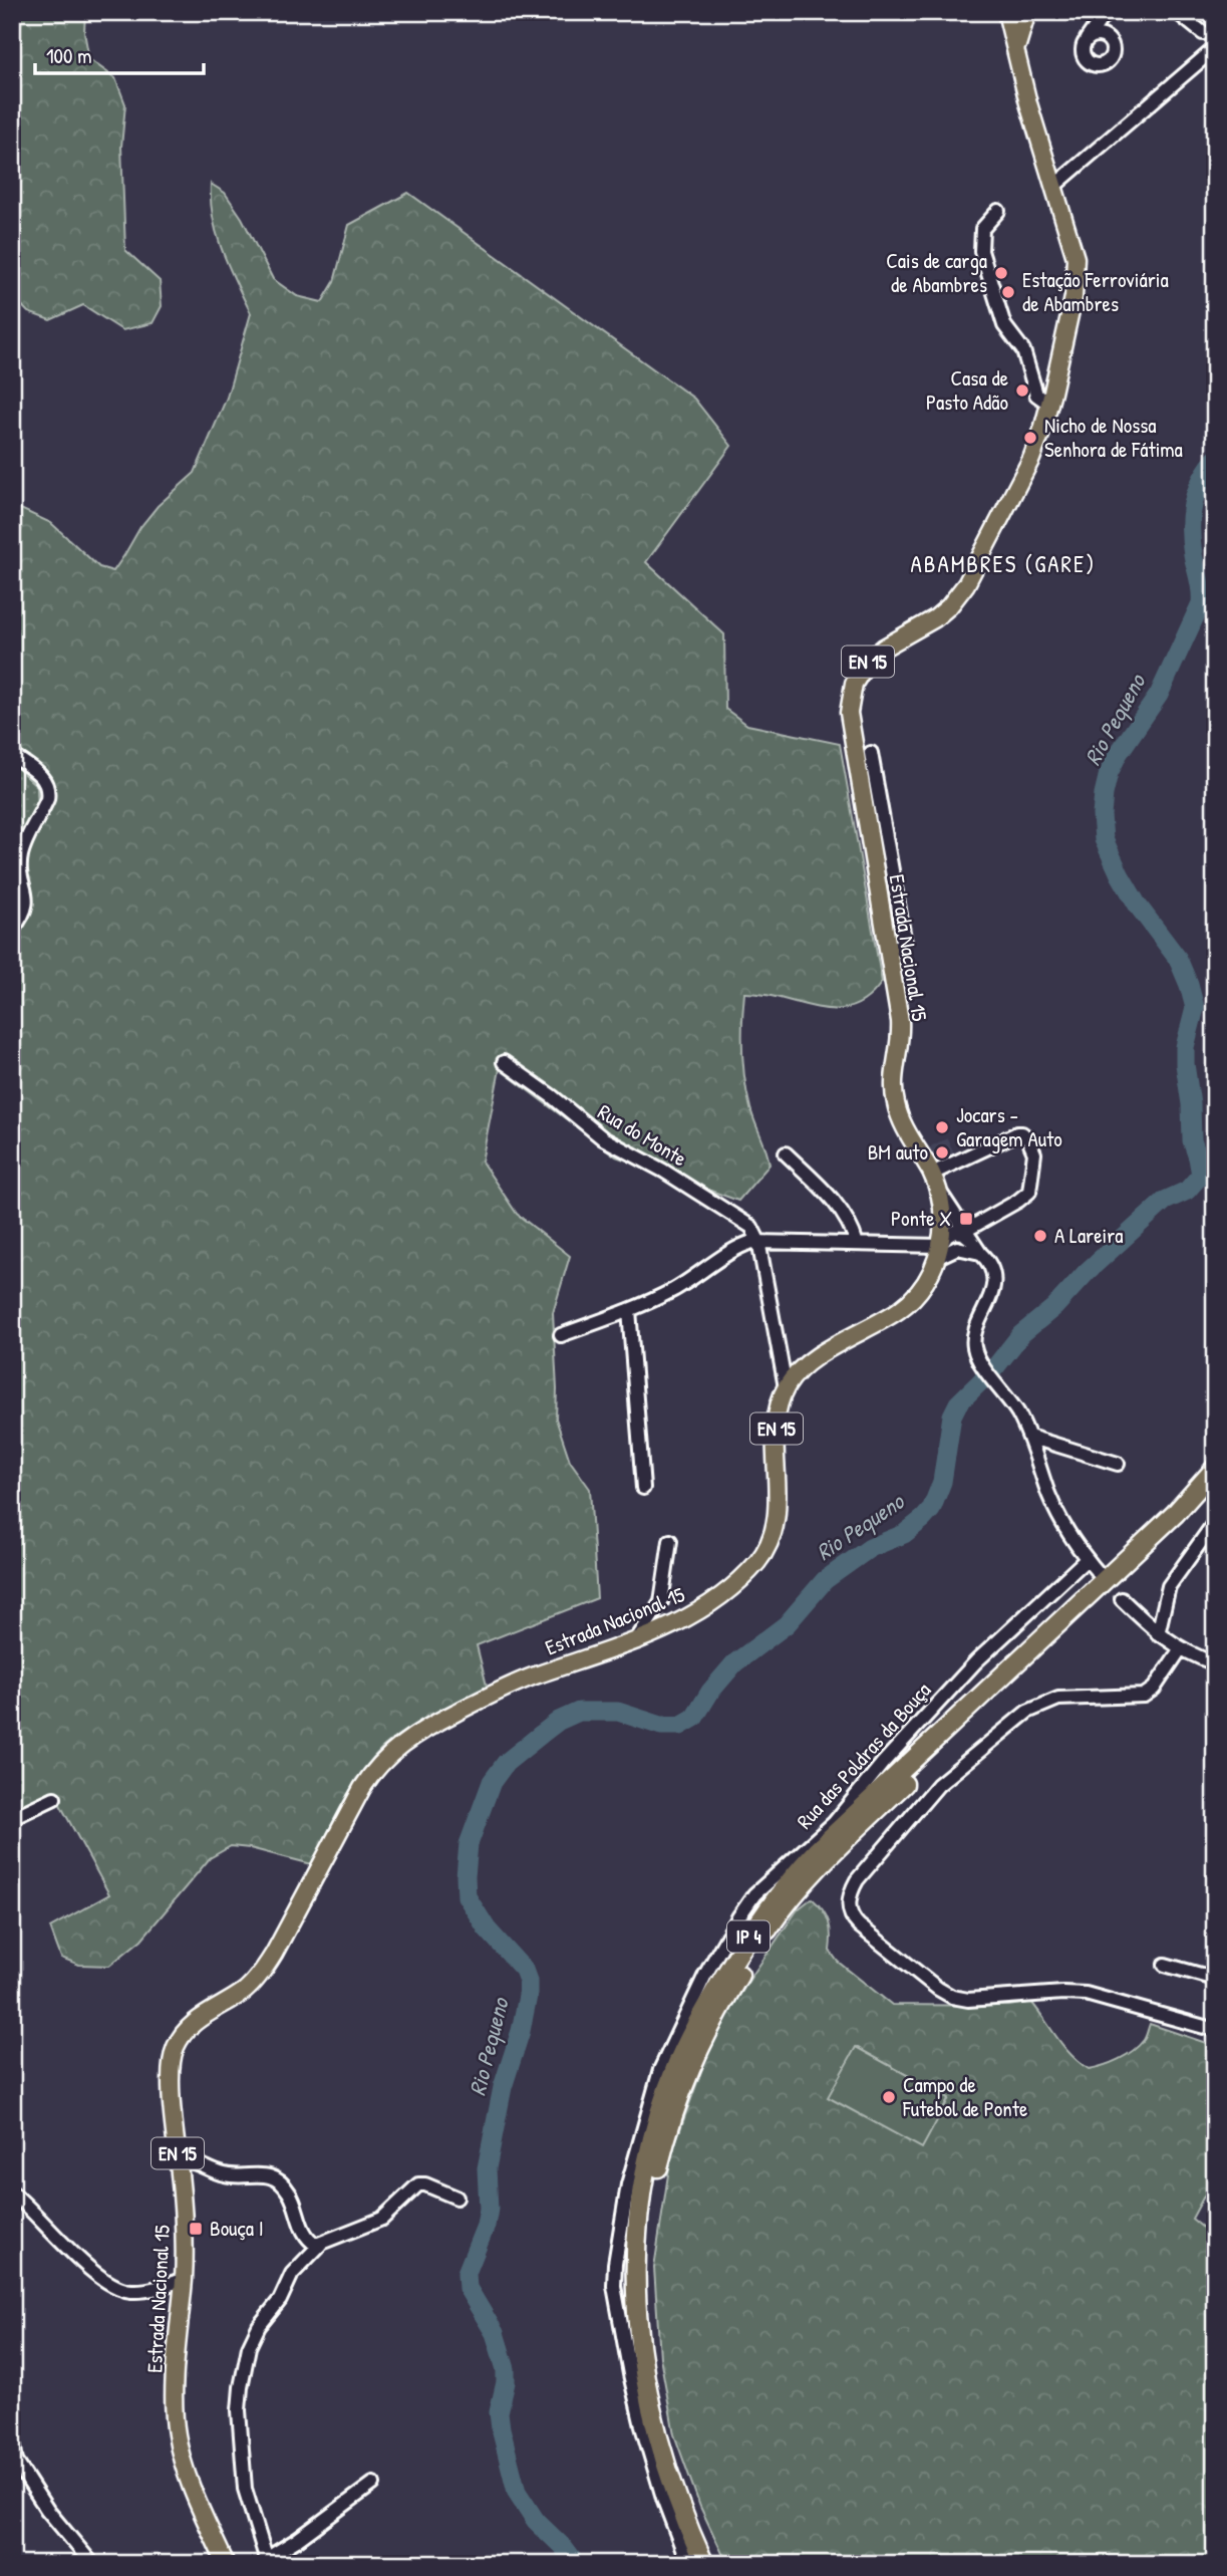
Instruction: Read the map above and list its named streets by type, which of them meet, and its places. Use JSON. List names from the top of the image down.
{
  "streets": {
    "highway": ["IP 4"],
    "main road": ["EN 15", "Estrada Nacional 15"],
    "street": ["Rua do Monte", "Rua das Poldras da Bouça"]
  },
  "crossings": [
    ["EN 15", "Estrada Nacional 15"]
  ],
  "districts": ["ABAMBRES (GARE)"],
  "water": ["Rio Pequeno"],
  "places": {
    "other": [
      "Cais de carga de Abambres",
      "Estação Ferroviária de Abambres",
      "Casa de Pasto Adão",
      "Nicho de Nossa Senhora de Fátima",
      "Jocars - Garagem Auto",
      "BM auto",
      "A Lareira",
      "Campo de Futebol de Ponte"
    ],
    "transit": ["Ponte X", "Bouça I"]
  },
  "scale_bar": "100 m"
}
